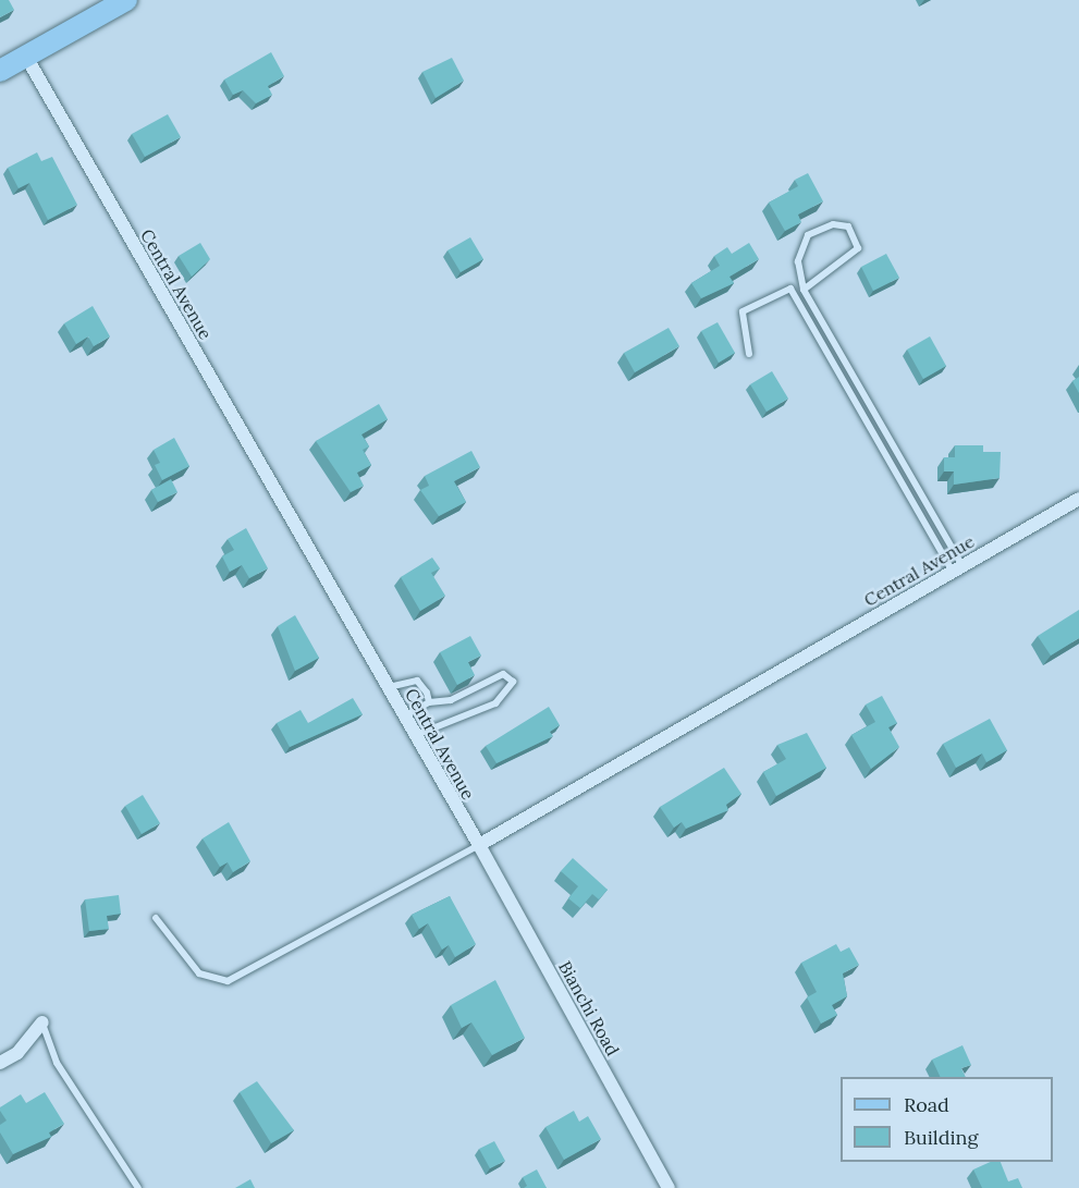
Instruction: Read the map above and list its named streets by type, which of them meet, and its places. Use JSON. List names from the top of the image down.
{
  "streets": {
    "street": ["Central Avenue", "Bianchi Road"]
  },
  "crossings": [
    ["Central Avenue", "Bianchi Road"]
  ],
  "legend": ["Road", "Building"]
}
